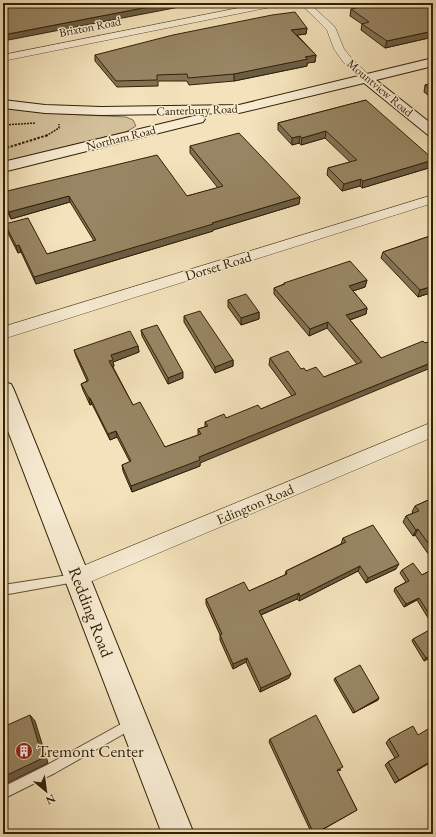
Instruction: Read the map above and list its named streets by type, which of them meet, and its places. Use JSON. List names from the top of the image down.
{
  "streets": {
    "street": [
      "Brixton Road",
      "Mountview Road",
      "Canterbury Road",
      "Northam Road",
      "Dorset Road",
      "Edington Road",
      "Redding Road"
    ]
  },
  "crossings": [
    ["Mountview Road", "Canterbury Road"],
    ["Canterbury Road", "Northam Road"],
    ["Edington Road", "Redding Road"]
  ],
  "places": {
    "building": ["Tremont Center"]
  },
  "north": "bottom right"
}
